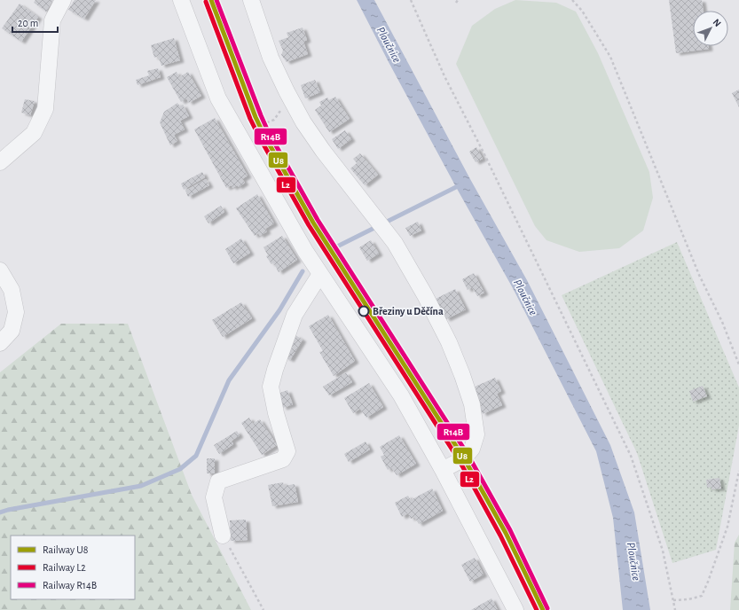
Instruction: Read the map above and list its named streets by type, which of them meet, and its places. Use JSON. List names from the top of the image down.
{
  "water": ["Ploučnice"],
  "places": ["Březiny u Děčína"],
  "lines": ["rail line U8", "rail line R14B", "rail line L2"],
  "legend": ["Railway U8", "Railway L2", "Railway R14B"],
  "scale_bar": "20 m",
  "north": "top right"
}
